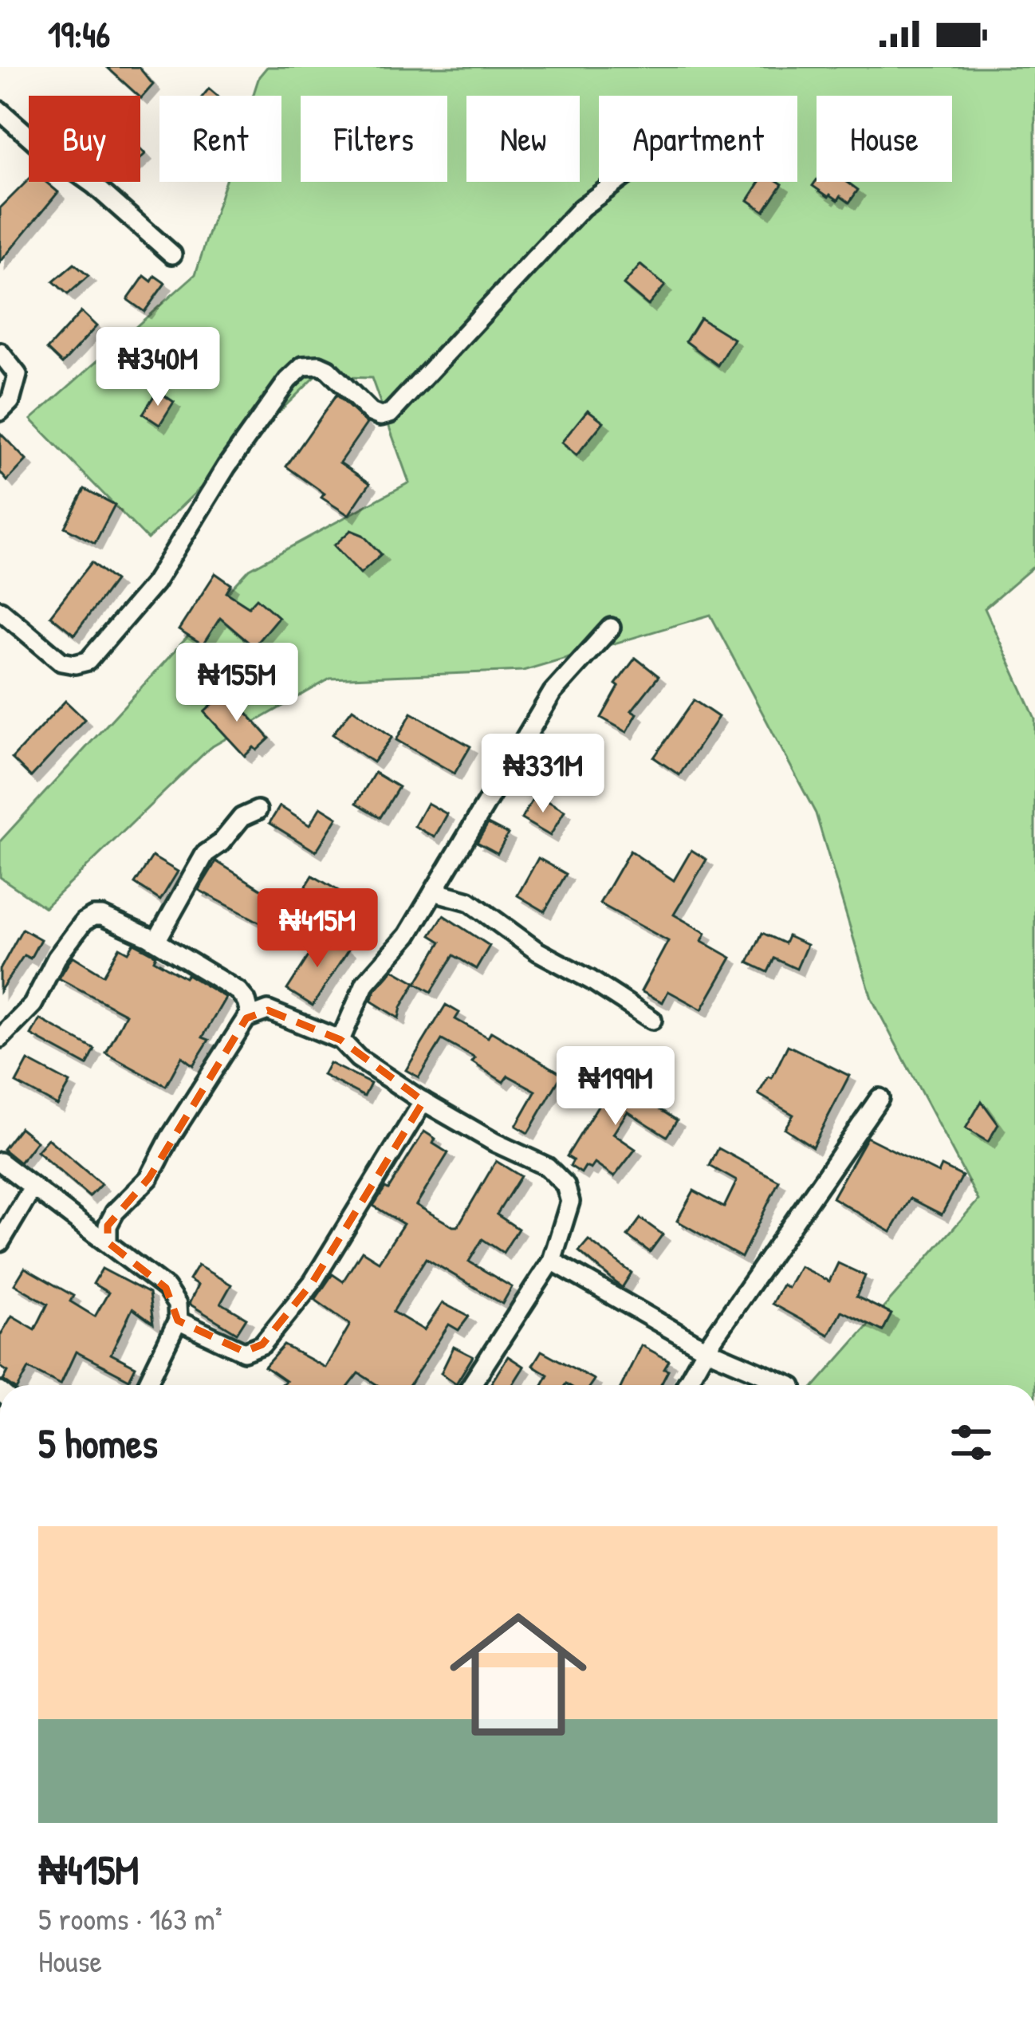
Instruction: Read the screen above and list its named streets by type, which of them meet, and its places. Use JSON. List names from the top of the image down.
{
  "page": {
    "status": "19:46",
    "chip": [
      "Buy",
      "Rent",
      "Filters",
      "New",
      "Apartment",
      "House"
    ],
    "price": [
      "₦340M",
      "₦155M",
      "₦331M",
      "₦415M",
      "₦199M"
    ],
    "heading": "5 homes",
    "list": [
      {
        "name": "₦415M",
        "note": "5 rooms · 163 m² · House"
      }
    ]
  }
}
